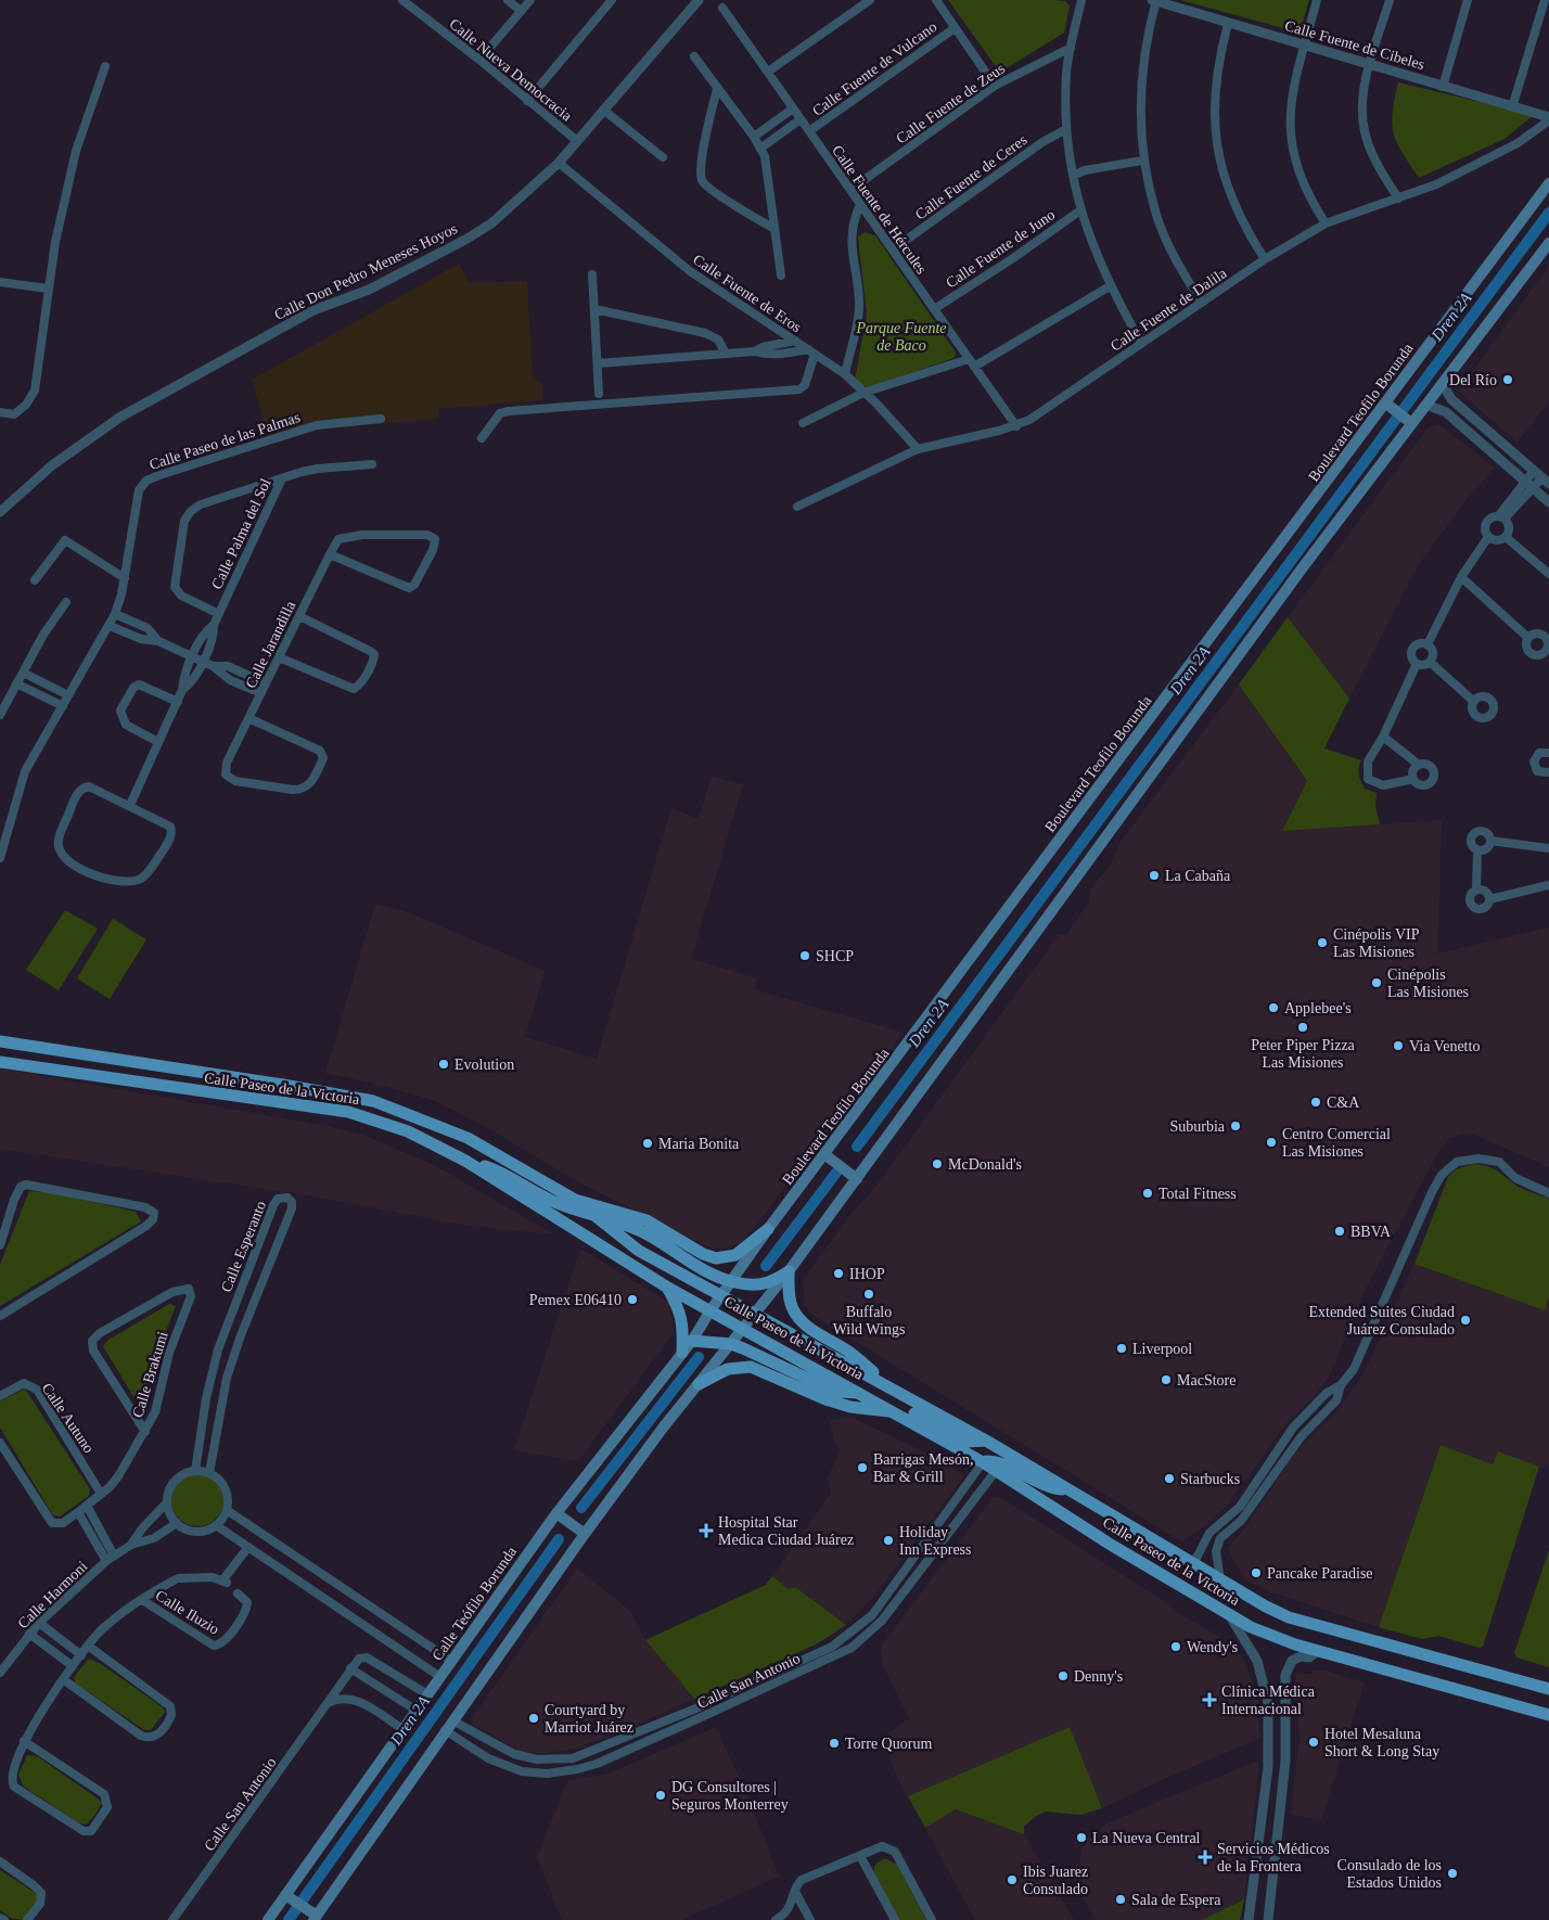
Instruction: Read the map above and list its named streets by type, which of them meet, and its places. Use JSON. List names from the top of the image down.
{
  "streets": {
    "main road": ["Boulevard Teofilo Borunda", "Calle Paseo de la Victoria", "Calle Teófilo Borunda"],
    "street": [
      "Calle Fuente de Cibeles",
      "Calle Fuente de Vulcano",
      "Calle Nueva Democracia",
      "Calle Fuente de Zeus",
      "Calle Fuente de Ceres",
      "Calle Fuente de Hércules",
      "Calle Fuente de Juno",
      "Calle Don Pedro Meneses Hoyos",
      "Calle Fuente de Eros",
      "Calle Fuente de Dalila",
      "Calle Paseo de las Palmas",
      "Calle Palma del Sol",
      "Calle Jarandilla",
      "Calle Esperanto",
      "Calle Brakumi",
      "Calle Autuno",
      "Calle Harmoni",
      "Calle Iluzio",
      "Calle San Antonio"
    ]
  },
  "crossings": [
    ["Calle Fuente de Cibeles", "Calle Fuente de Dalila"],
    ["Calle Fuente de Vulcano", "Calle Fuente de Hércules"],
    ["Calle Nueva Democracia", "Calle Don Pedro Meneses Hoyos"],
    ["Calle Fuente de Zeus", "Calle Fuente de Hércules"],
    ["Calle Fuente de Ceres", "Calle Fuente de Hércules"],
    ["Calle Fuente de Hércules", "Calle Fuente de Juno"],
    ["Calle Fuente de Hércules", "Calle Fuente de Dalila"],
    ["Calle Don Pedro Meneses Hoyos", "Calle Fuente de Eros"],
    ["Calle Fuente de Eros", "Calle Fuente de Dalila"],
    ["Boulevard Teofilo Borunda", "Calle Paseo de la Victoria"],
    ["Boulevard Teofilo Borunda", "Calle Teófilo Borunda"],
    ["Calle Paseo de la Victoria", "Calle Teófilo Borunda"],
    ["Calle Paseo de la Victoria", "Calle San Antonio"],
    ["Calle Esperanto", "Calle Harmoni"],
    ["Calle Brakumi", "Calle Autuno"]
  ],
  "water": ["Dren 2A"],
  "parks": ["Parque Fuente de Baco"],
  "places": {
    "other": [
      "Del Río",
      "La Cabaña",
      "Cinépolis VIP Las Misiones",
      "SHCP",
      "Cinépolis Las Misiones",
      "Applebee's",
      "Peter Piper Pizza Las Misiones",
      "Via Venetto",
      "Evolution",
      "C&A",
      "Suburbia",
      "Centro Comercial Las Misiones",
      "Maria Bonita",
      "McDonald's",
      "Total Fitness",
      "BBVA",
      "IHOP",
      "Buffalo Wild Wings",
      "Pemex E06410",
      "Extended Suites Ciudad Juárez Consulado",
      "Liverpool",
      "MacStore",
      "Barrigas Mesón, Bar & Grill",
      "Starbucks",
      "Holiday Inn Express",
      "Pancake Paradise",
      "Wendy's",
      "Denny's",
      "Courtyard by Marriot Juárez",
      "Hotel Mesaluna Short & Long Stay",
      "Torre Quorum",
      "DG Consultores | Seguros Monterrey",
      "La Nueva Central",
      "Consulado de los Estados Unidos",
      "Ibis Juarez Consulado",
      "Sala de Espera"
    ],
    "health": ["Hospital Star Medica Ciudad Juárez", "Clínica Médica Internacional", "Servicios Médicos de la Frontera"]
  }
}
